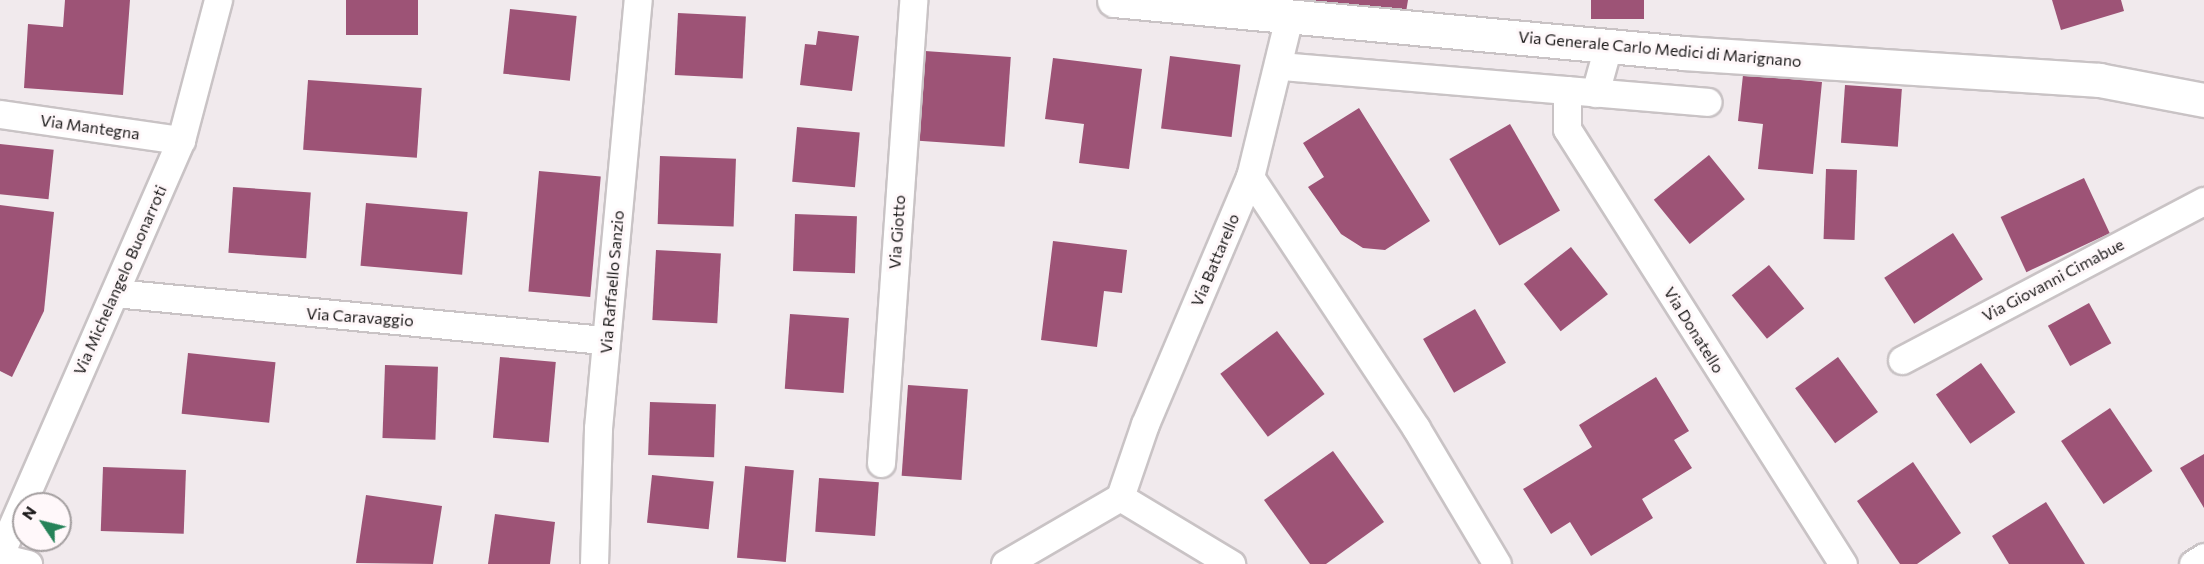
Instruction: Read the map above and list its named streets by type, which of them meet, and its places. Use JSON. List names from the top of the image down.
{
  "streets": {
    "street": [
      "Via Generale Carlo Medici di Marignano",
      "Via Mantegna",
      "Via Giotto",
      "Via Battarello",
      "Via Michelangelo Buonarroti",
      "Via Giovanni Cimabue",
      "Via Raffaello Sanzio",
      "Via Caravaggio",
      "Via Donatello"
    ]
  },
  "crossings": [
    ["Via Generale Carlo Medici di Marignano", "Via Battarello"],
    ["Via Mantegna", "Via Michelangelo Buonarroti"],
    ["Via Michelangelo Buonarroti", "Via Caravaggio"],
    ["Via Raffaello Sanzio", "Via Caravaggio"]
  ],
  "north": "top left"
}
